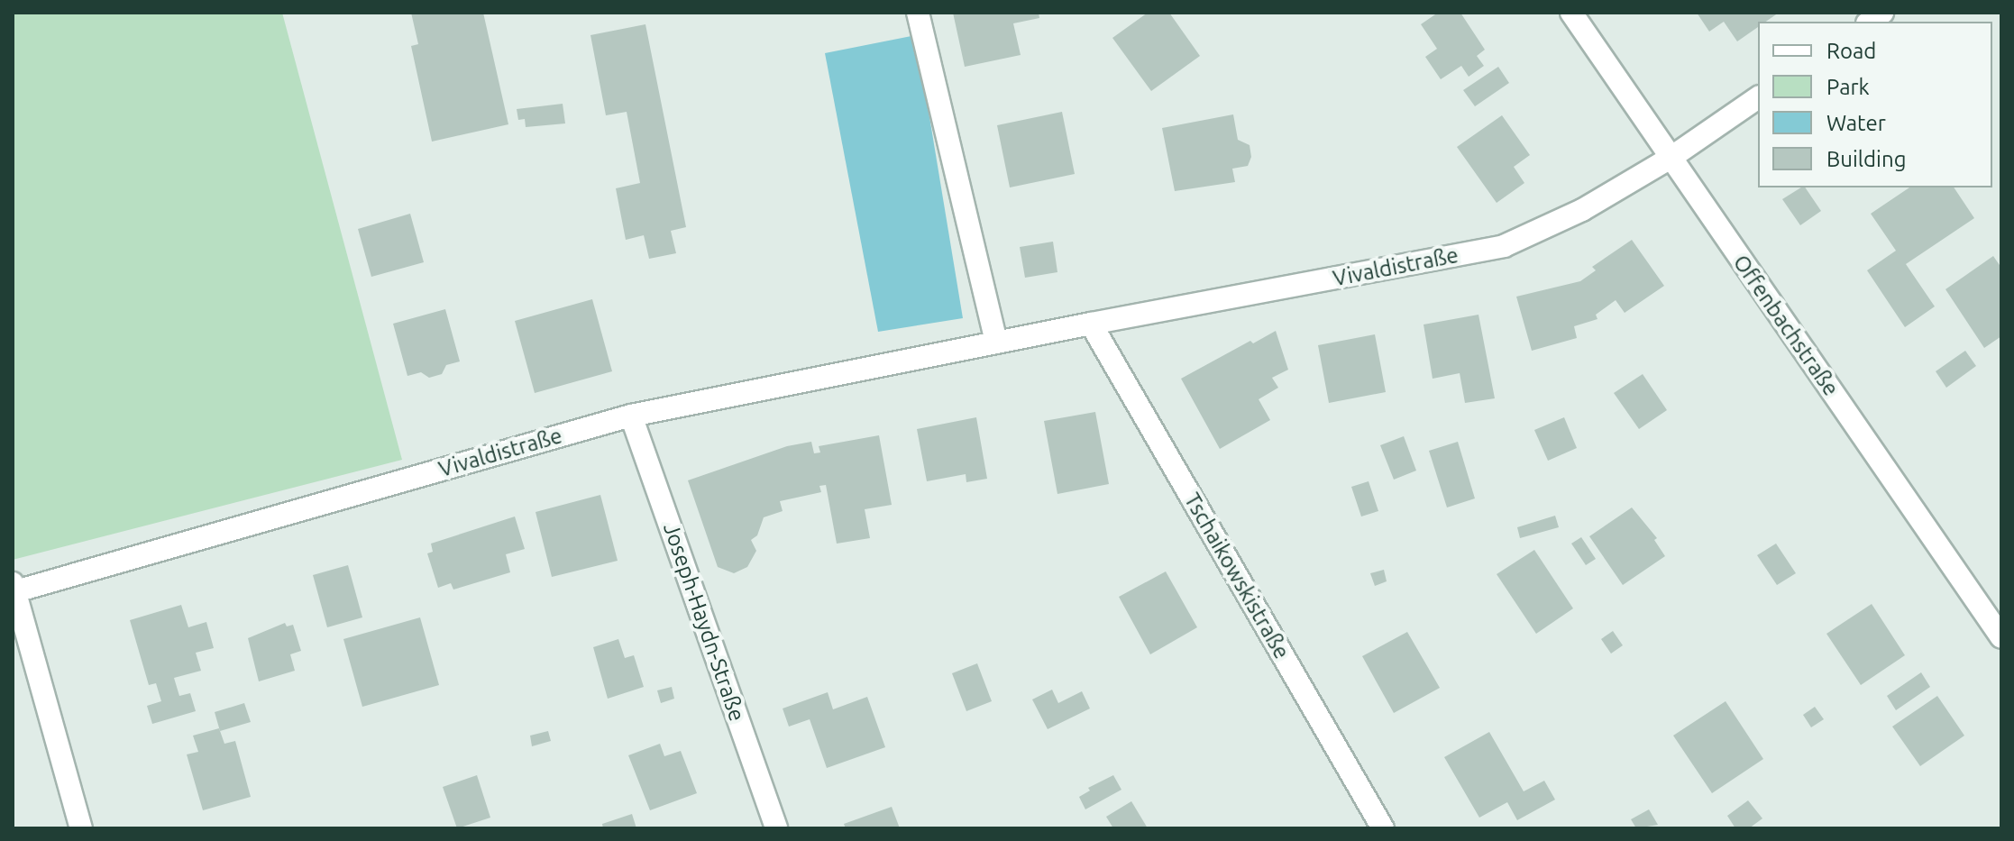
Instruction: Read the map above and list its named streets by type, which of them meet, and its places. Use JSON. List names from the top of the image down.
{
  "streets": {
    "street": [
      "Vivaldistraße",
      "Offenbachstraße",
      "Tschaikowskistraße",
      "Joseph-Haydn-Straße"
    ]
  },
  "crossings": [
    ["Vivaldistraße", "Offenbachstraße"],
    ["Vivaldistraße", "Tschaikowskistraße"],
    ["Vivaldistraße", "Joseph-Haydn-Straße"]
  ],
  "legend": [
    "Road",
    "Park",
    "Water",
    "Building"
  ]
}
